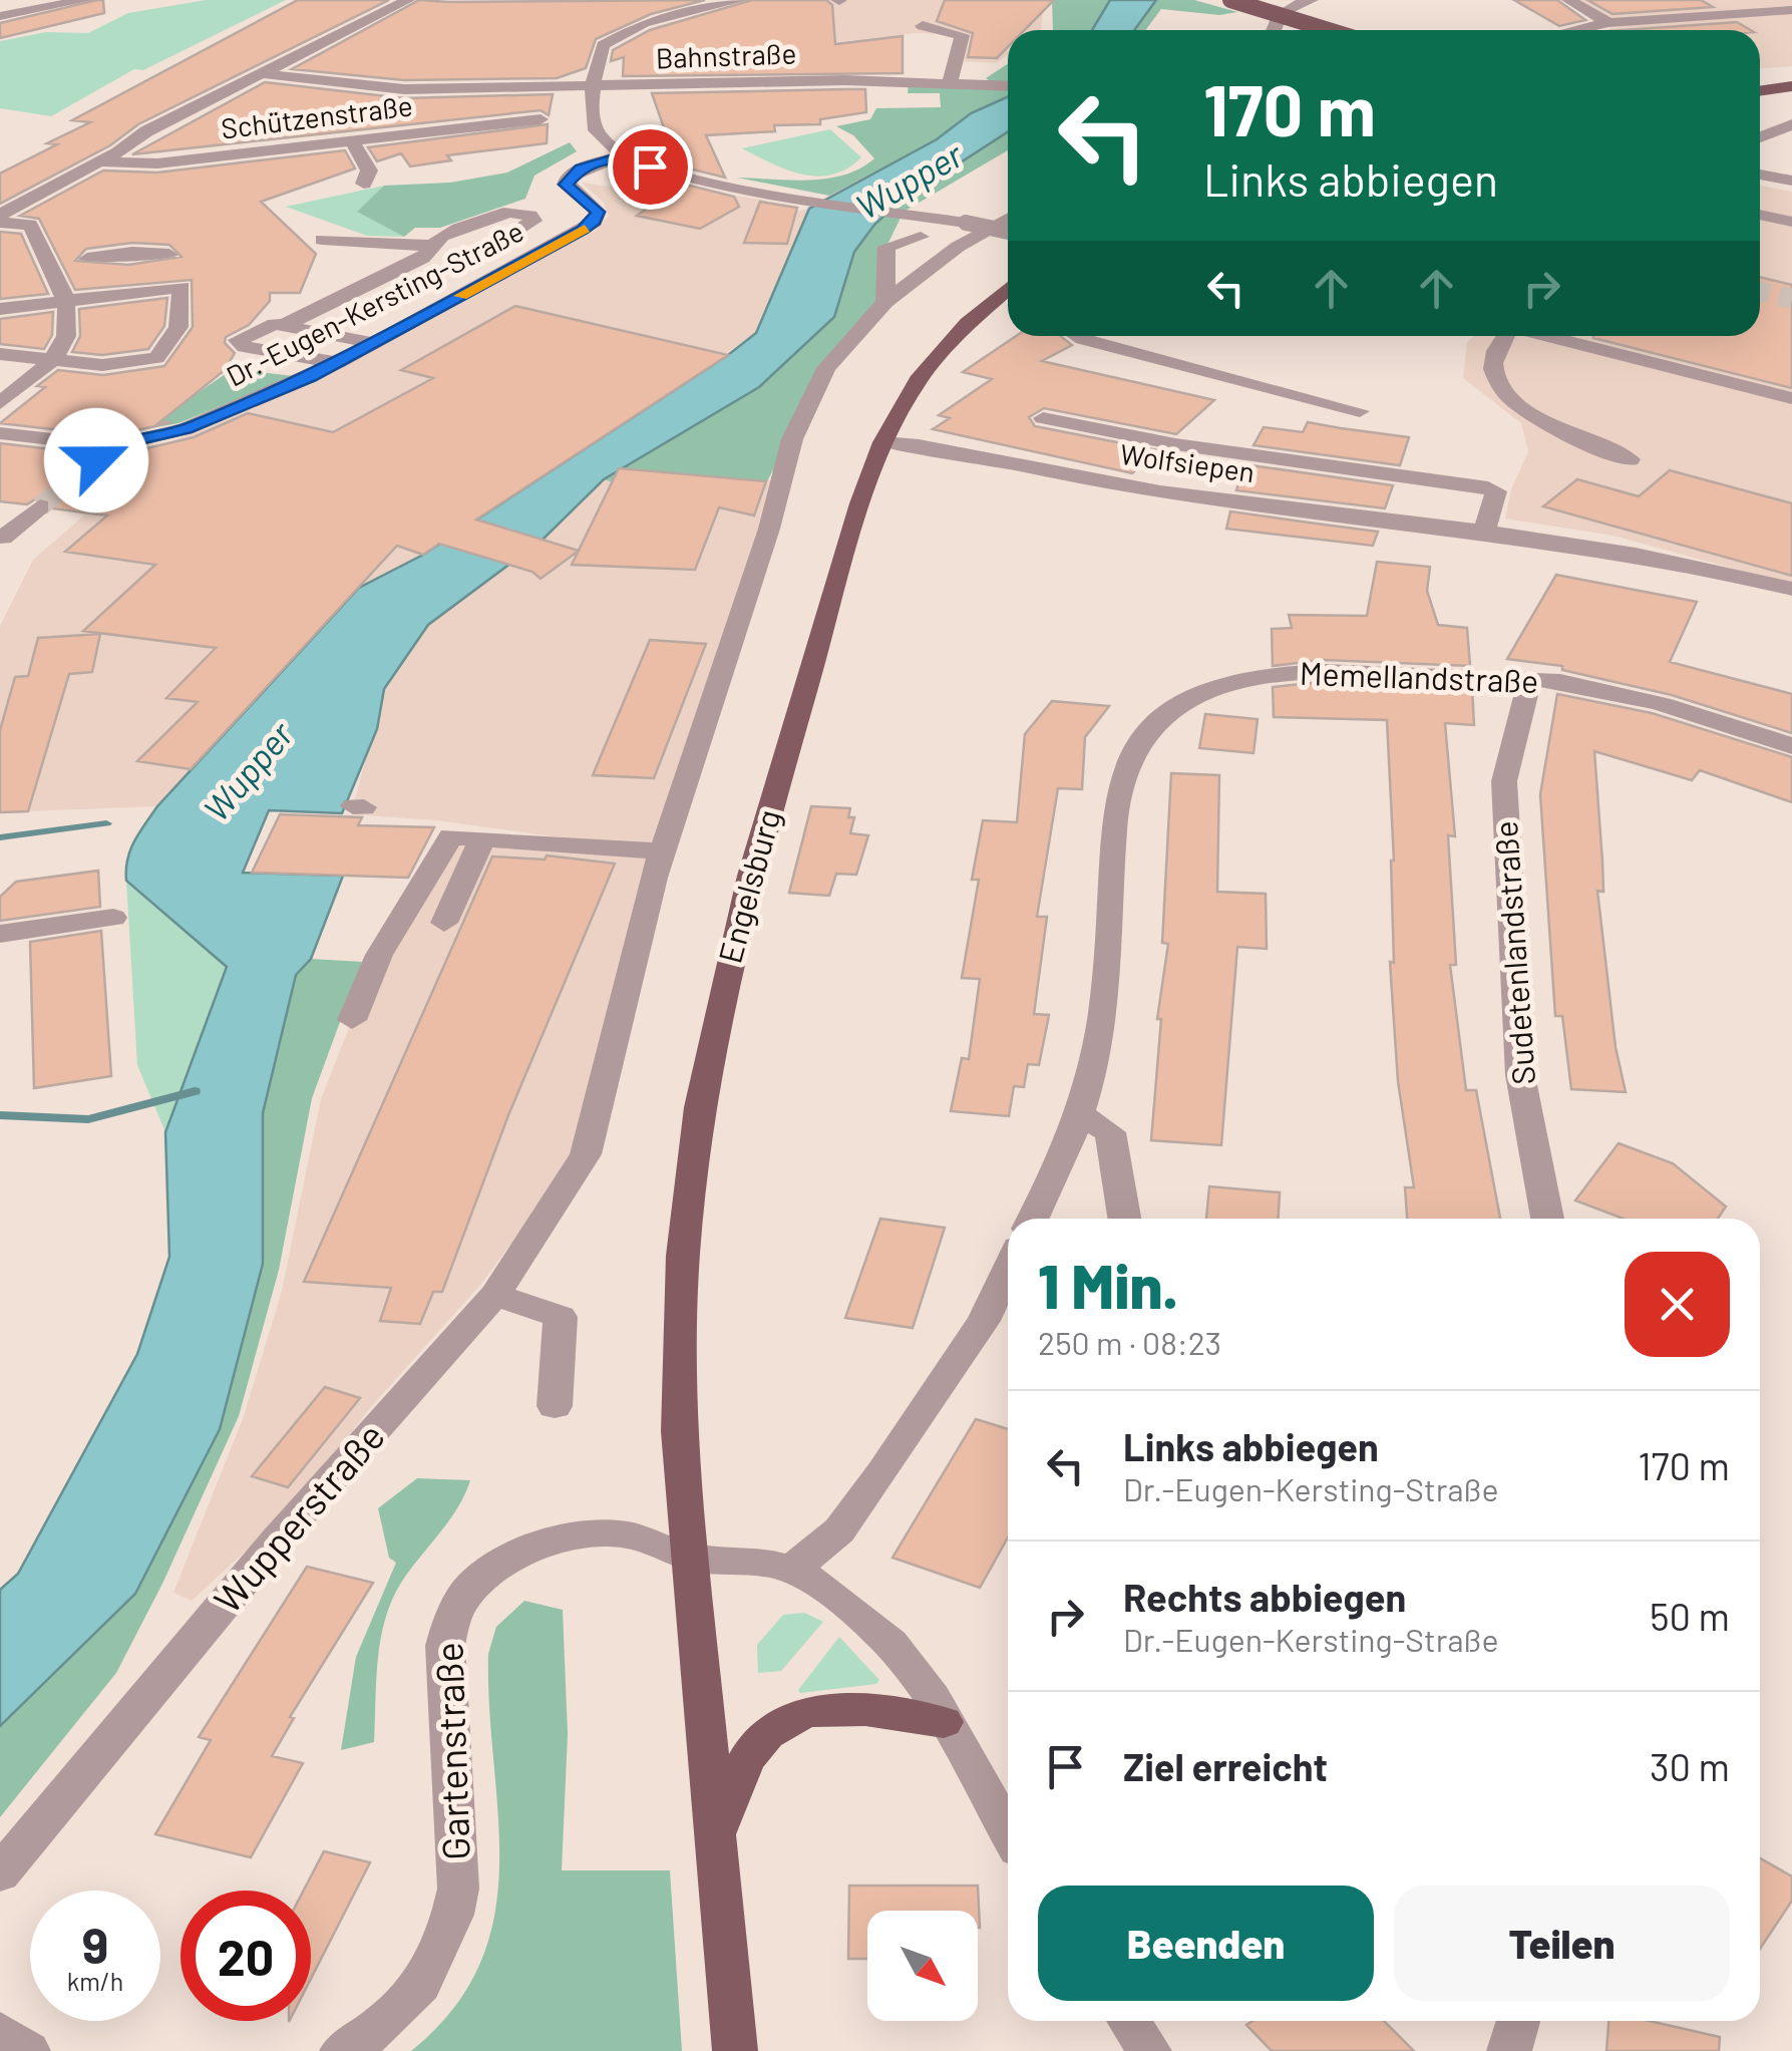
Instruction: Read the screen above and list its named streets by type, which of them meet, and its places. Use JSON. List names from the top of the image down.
{
  "streets": {
    "main road": ["Engelsburg"],
    "street": [
      "Bahnstraße",
      "Schützenstraße",
      "Dr.-Eugen-Kersting-Straße",
      "Wolfsiepen",
      "Memellandstraße",
      "Sudetenlandstraße",
      "Wupperstraße",
      "Gartenstraße"
    ]
  },
  "crossings": [
    ["Wolfsiepen", "Engelsburg"],
    ["Memellandstraße", "Sudetenlandstraße"],
    ["Engelsburg", "Gartenstraße"]
  ],
  "water": ["Wupper"],
  "north": "bottom right",
  "page": {
    "turn": ["170 m", "Links abbiegen"],
    "heading": ["1 Min.", "250 m · 08:23"],
    "list": [
      {
        "name": "Links abbiegen",
        "note": "Dr.-Eugen-Kersting-Straße",
        "value": "170 m"
      },
      {
        "name": "Rechts abbiegen",
        "note": "Dr.-Eugen-Kersting-Straße",
        "value": "50 m"
      },
      {
        "name": "Ziel erreicht",
        "value": "30 m"
      }
    ],
    "buttons": ["Beenden", "Teilen"],
    "speed": "9 km/h",
    "limit": "20"
  }
}
